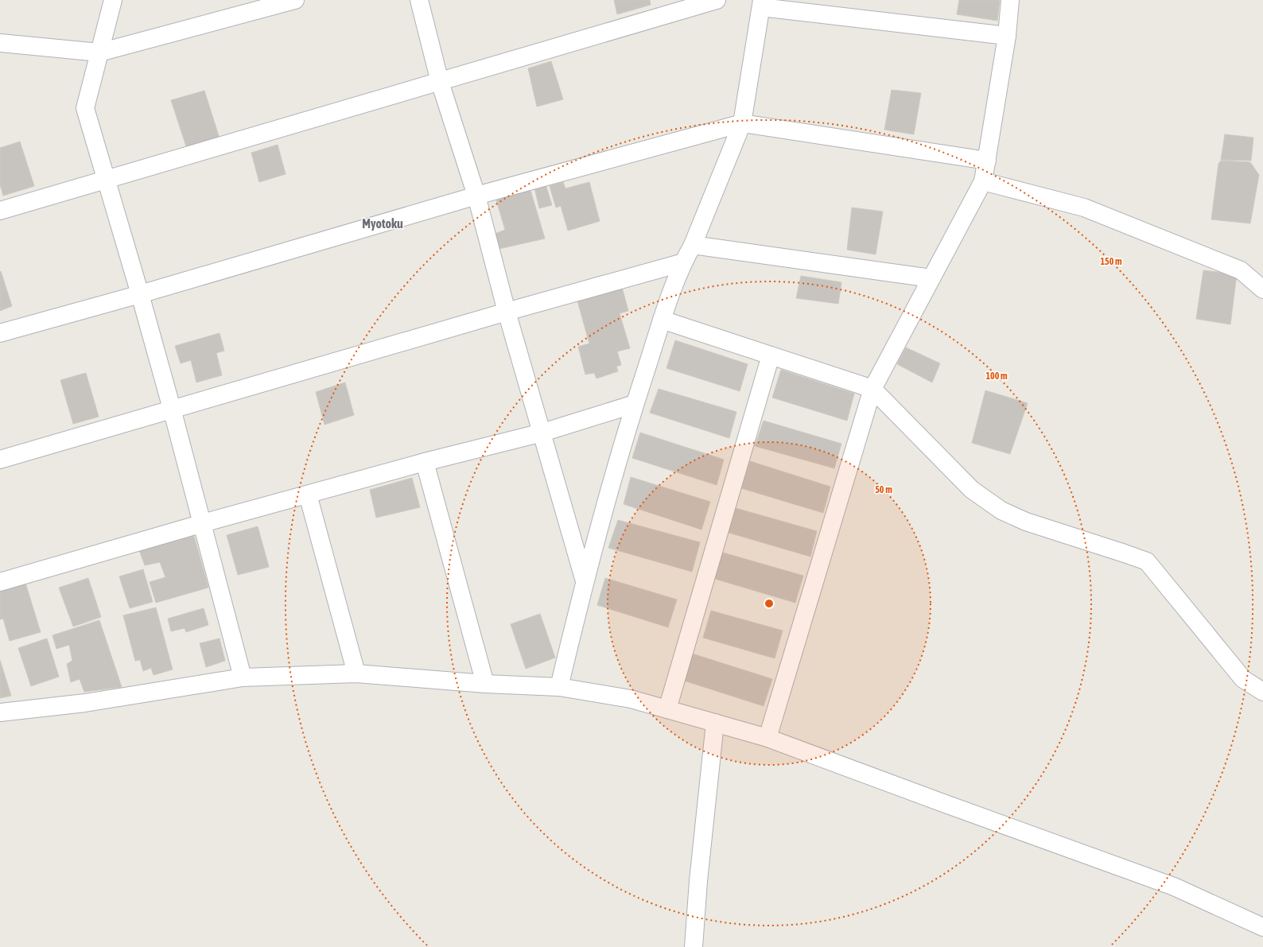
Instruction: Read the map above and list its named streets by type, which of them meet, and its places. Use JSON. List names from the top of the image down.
{
  "districts": ["Myotoku"],
  "rings": ["150 m", "100 m", "50 m"]
}
